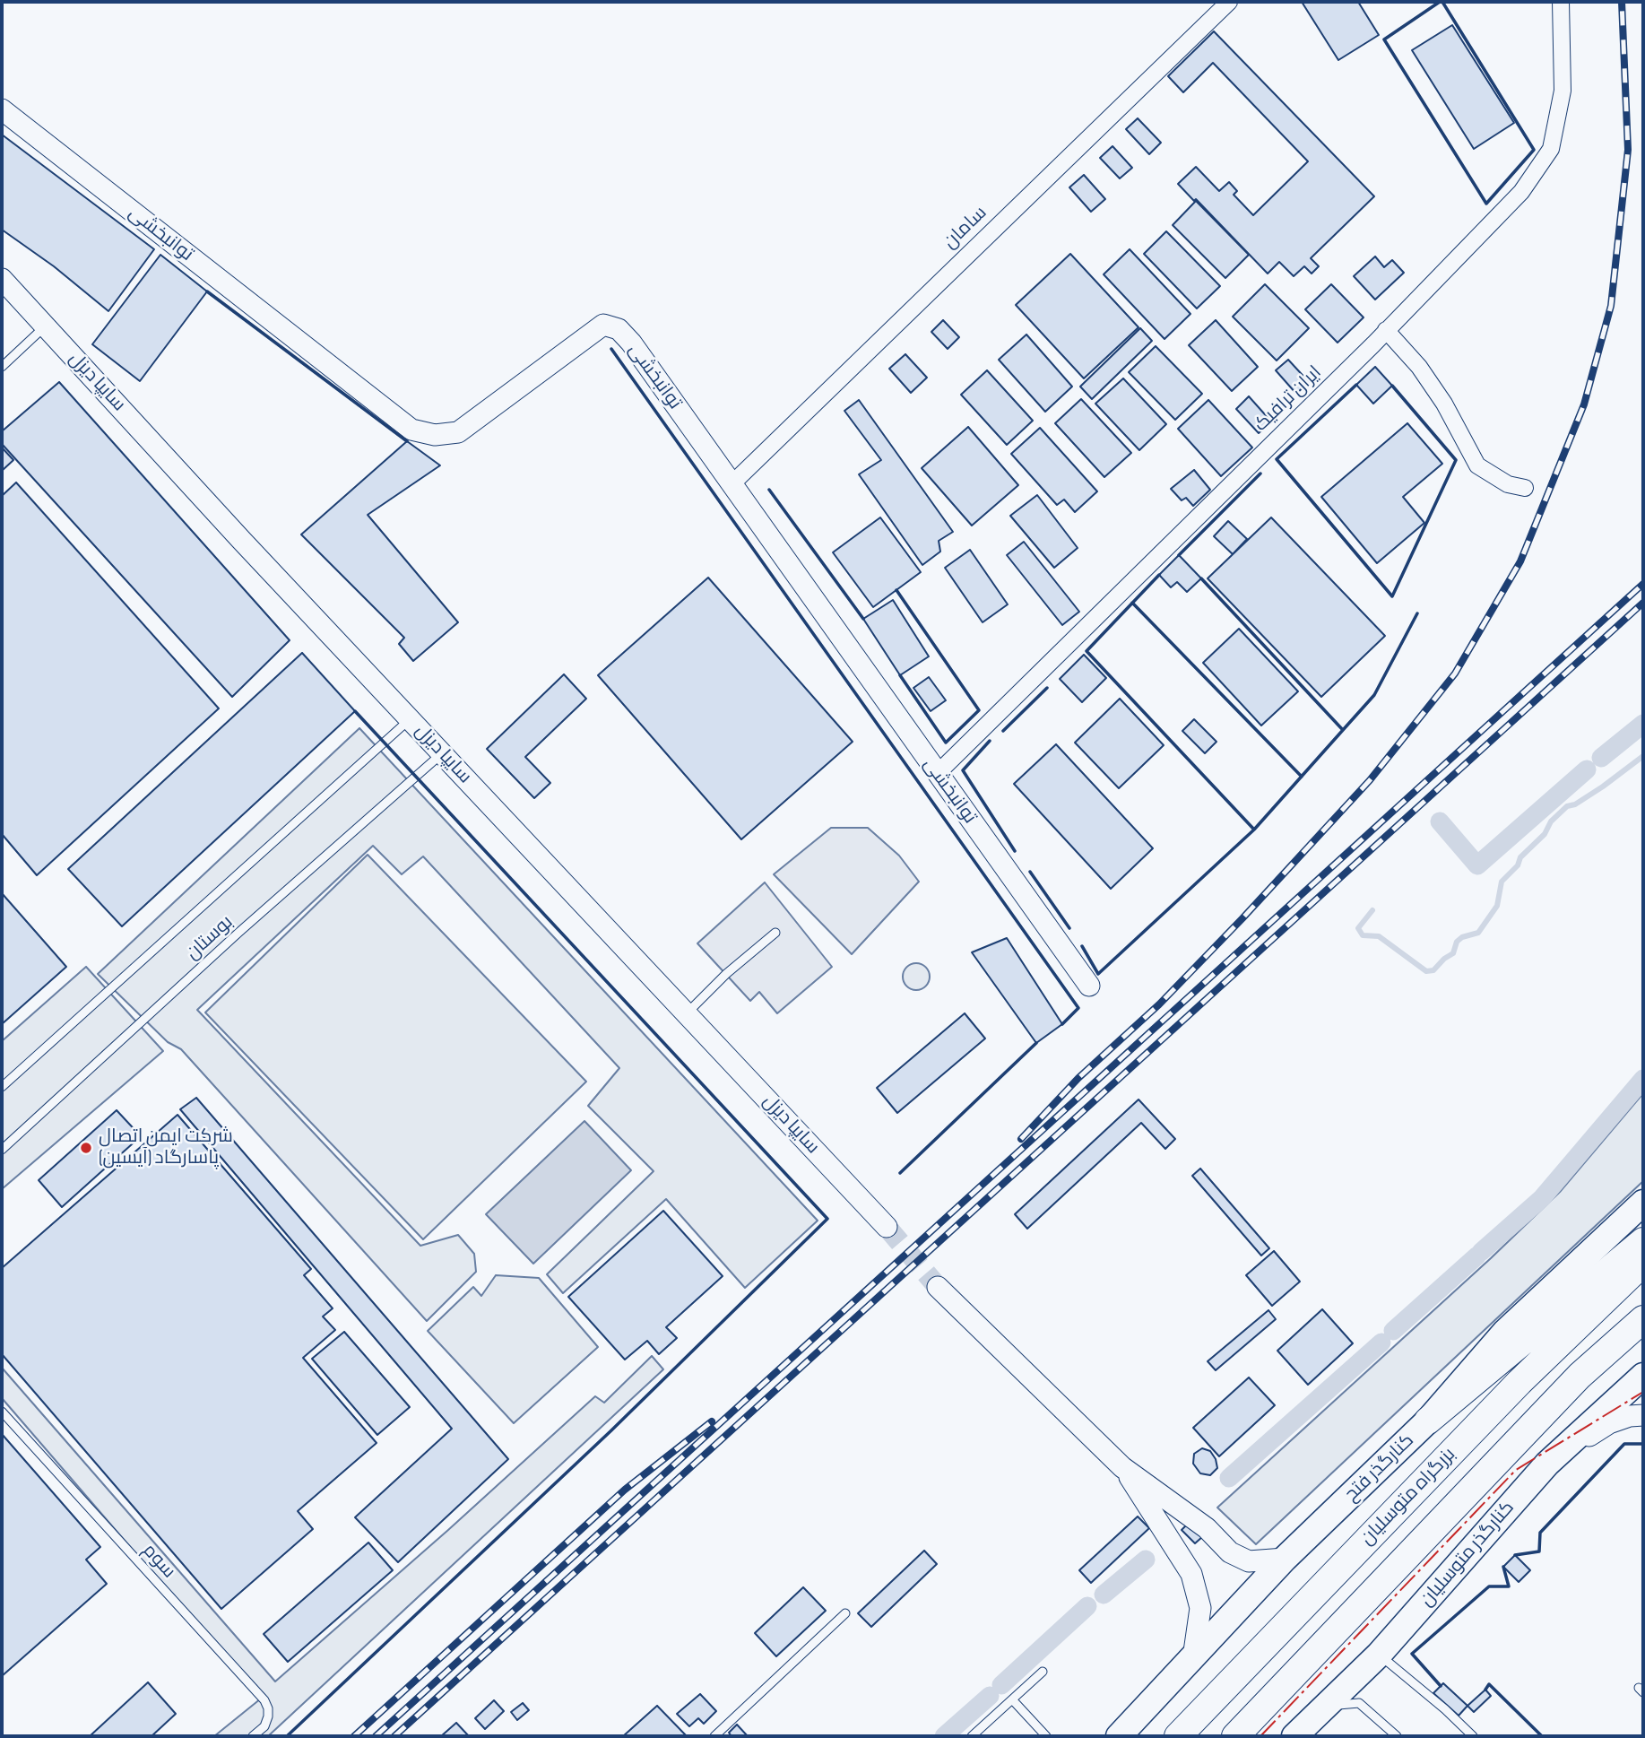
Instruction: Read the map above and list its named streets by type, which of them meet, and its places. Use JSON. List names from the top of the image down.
{
  "streets": {
    "highway": ["بزرگراه متوسلیان"],
    "main road": ["کنارگذر فتح", "کنارگذر متوسلیان"],
    "street": [
      "سامان",
      "توانبخشی",
      "سایپا دیزل",
      "ایران ترافیک"
    ],
    "lane": ["بوستان", "سوم"]
  },
  "crossings": [
    ["سامان", "توانبخشی"],
    ["توانبخشی", "ایران ترافیک"],
    ["سایپا دیزل", "بوستان"]
  ],
  "places": ["شرکت ایمن اتصال پاسارگاد (آیسین)"]
}
